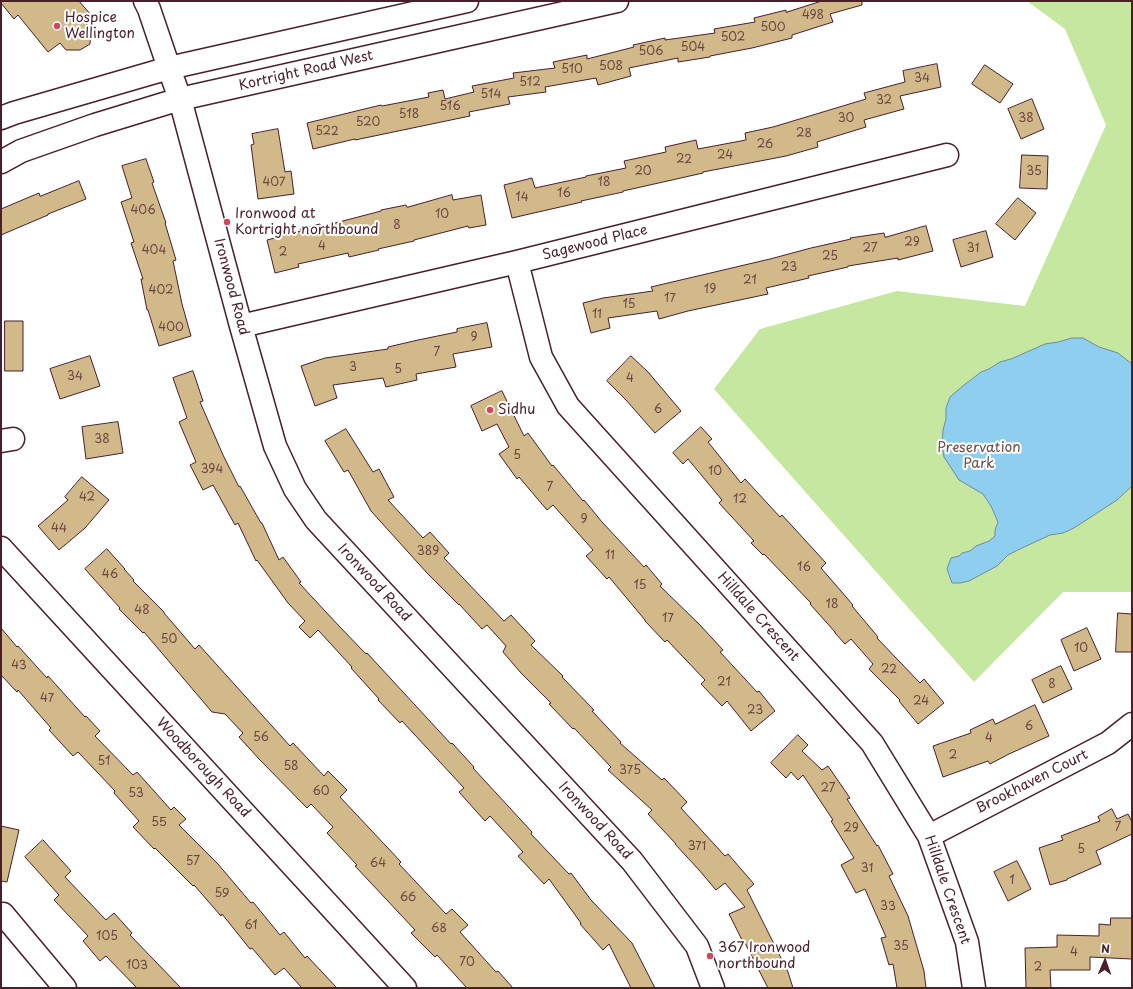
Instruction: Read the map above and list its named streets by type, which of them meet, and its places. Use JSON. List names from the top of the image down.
{
  "streets": {
    "street": [
      "Kortright Road West",
      "Sagewood Place",
      "Ironwood Road",
      "Hilldale Crescent",
      "Woodborough Road",
      "Brookhaven Court"
    ]
  },
  "crossings": [
    ["Kortright Road West", "Ironwood Road"],
    ["Sagewood Place", "Ironwood Road"],
    ["Sagewood Place", "Hilldale Crescent"],
    ["Hilldale Crescent", "Brookhaven Court"]
  ],
  "parks": ["Preservation Park"],
  "places": [
    "Hospice Wellington",
    "Ironwood at Kortright northbound",
    "Sidhu",
    "367 Ironwood northbound"
  ],
  "house_numbers": [
    "498",
    "500",
    "502",
    "504",
    "506",
    "508",
    "510",
    "34",
    "512",
    "514",
    "32",
    "516",
    "518",
    "30",
    "38",
    "520",
    "522",
    "28",
    "26",
    "24",
    "22",
    "20",
    "35",
    "407",
    "18",
    "16",
    "14",
    "406",
    "10",
    "8",
    "29",
    "4",
    "27",
    "31",
    "404",
    "2",
    "25",
    "23",
    "21",
    "19",
    "402",
    "17",
    "15",
    "11",
    "400",
    "9",
    "7",
    "3",
    "5",
    "34",
    "4",
    "6",
    "38",
    "5",
    "394",
    "10",
    "7",
    "42",
    "12",
    "9",
    "44",
    "389",
    "11",
    "16",
    "46",
    "15",
    "18",
    "48",
    "17",
    "50",
    "10",
    "43",
    "22",
    "21",
    "8",
    "47",
    "24",
    "23",
    "6",
    "56",
    "4",
    "2",
    "51",
    "58",
    "375",
    "27",
    "60",
    "53",
    "55",
    "7",
    "29",
    "371",
    "5",
    "57",
    "64",
    "31",
    "1",
    "59",
    "66",
    "33",
    "61",
    "68",
    "105",
    "35",
    "4",
    "70",
    "103",
    "2"
  ],
  "north": "top"
}
